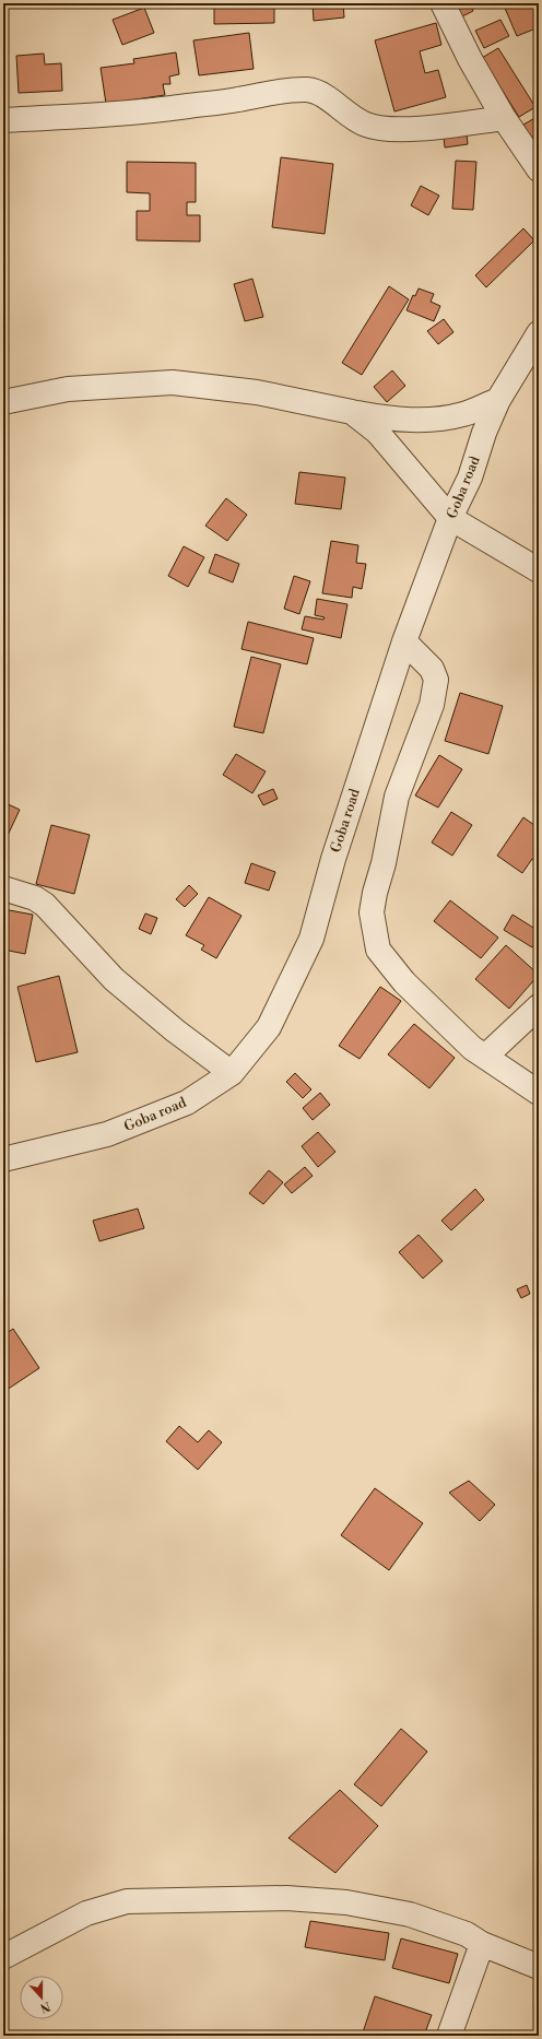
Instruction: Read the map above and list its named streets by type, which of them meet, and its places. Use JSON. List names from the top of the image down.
{
  "streets": {
    "street": ["Goba road"]
  },
  "north": "bottom"
}
